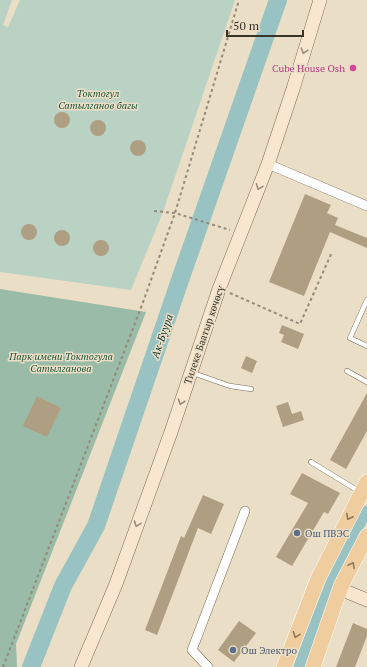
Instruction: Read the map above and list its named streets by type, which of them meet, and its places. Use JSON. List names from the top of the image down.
{
  "streets": {
    "street": ["Тилеке Баатыр көчөсү"]
  },
  "water": ["Ак-Буура"],
  "parks": ["Токтогул Сатылганов багы", "Парк имени Токтогула Сатылганова"],
  "places": ["Cube House Osh", "Ош ПВЭС", "Ош Электро"],
  "scale_bar": "50 m"
}
